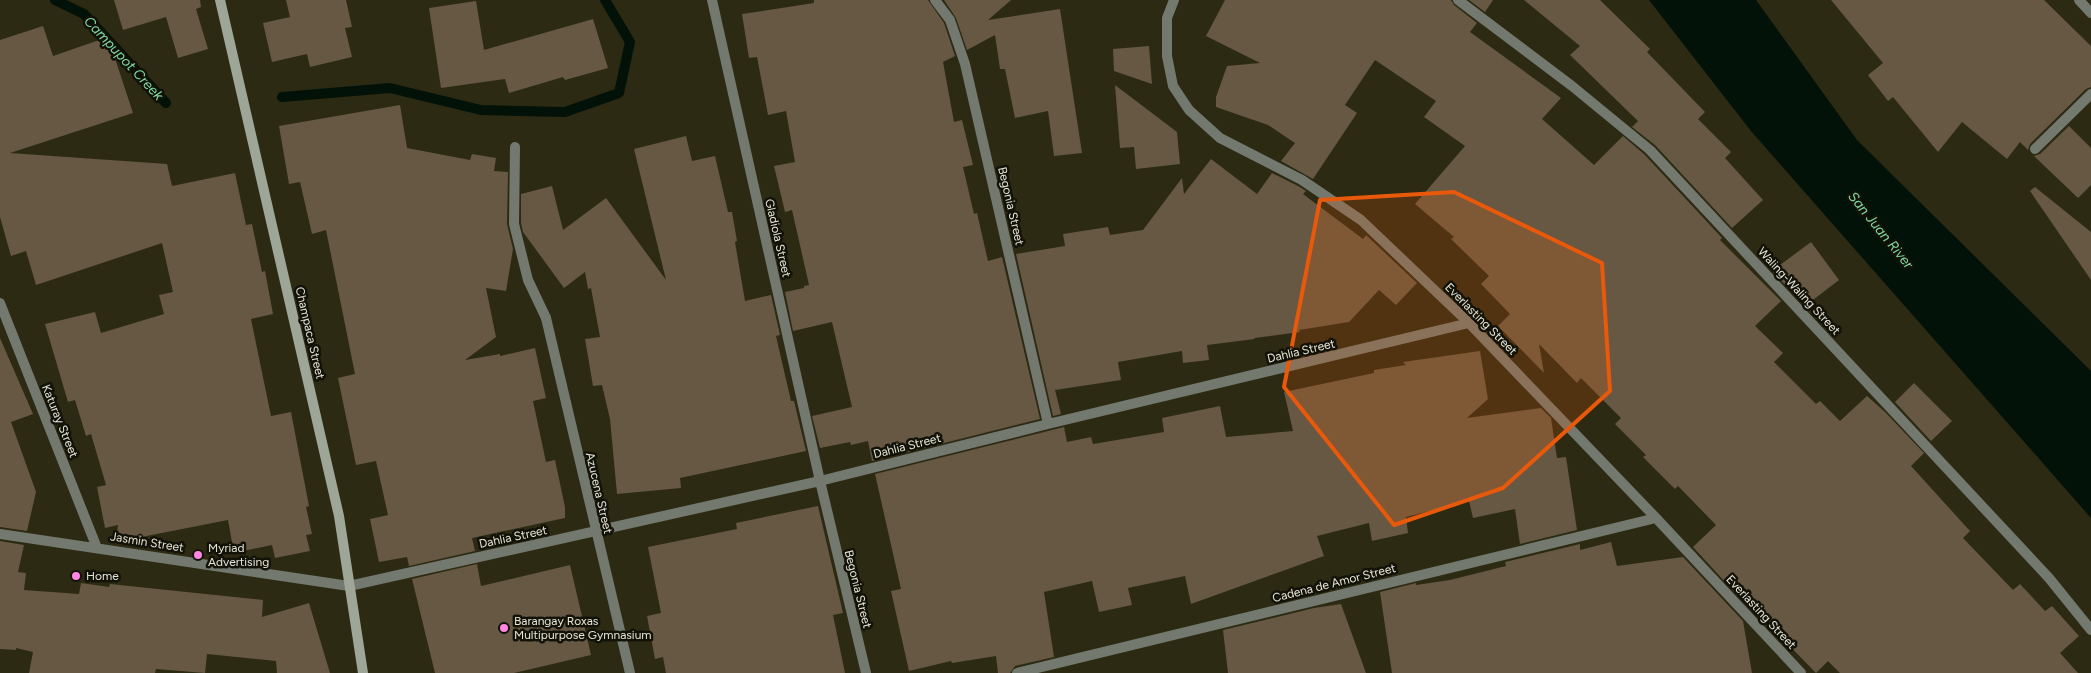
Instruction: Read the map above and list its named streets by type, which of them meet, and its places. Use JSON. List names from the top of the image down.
{
  "streets": {
    "street": [
      "Begonia Street",
      "Gladiola Street",
      "Waling-Waling Street",
      "Everlasting Street",
      "Champaca Street",
      "Dahlia Street",
      "Katuray Street",
      "Azucena Street",
      "Jasmin Street",
      "Cadena de Amor Street"
    ]
  },
  "crossings": [
    ["Begonia Street", "Gladiola Street"],
    ["Begonia Street", "Dahlia Street"],
    ["Gladiola Street", "Dahlia Street"],
    ["Everlasting Street", "Dahlia Street"],
    ["Everlasting Street", "Cadena de Amor Street"],
    ["Champaca Street", "Dahlia Street"],
    ["Champaca Street", "Jasmin Street"],
    ["Dahlia Street", "Azucena Street"],
    ["Dahlia Street", "Jasmin Street"],
    ["Katuray Street", "Jasmin Street"]
  ],
  "water": ["Campupot Creek", "San Juan River"],
  "places": ["Myriad Advertising", "Home", "Barangay Roxas Multipurpose Gymnasium"]
}
